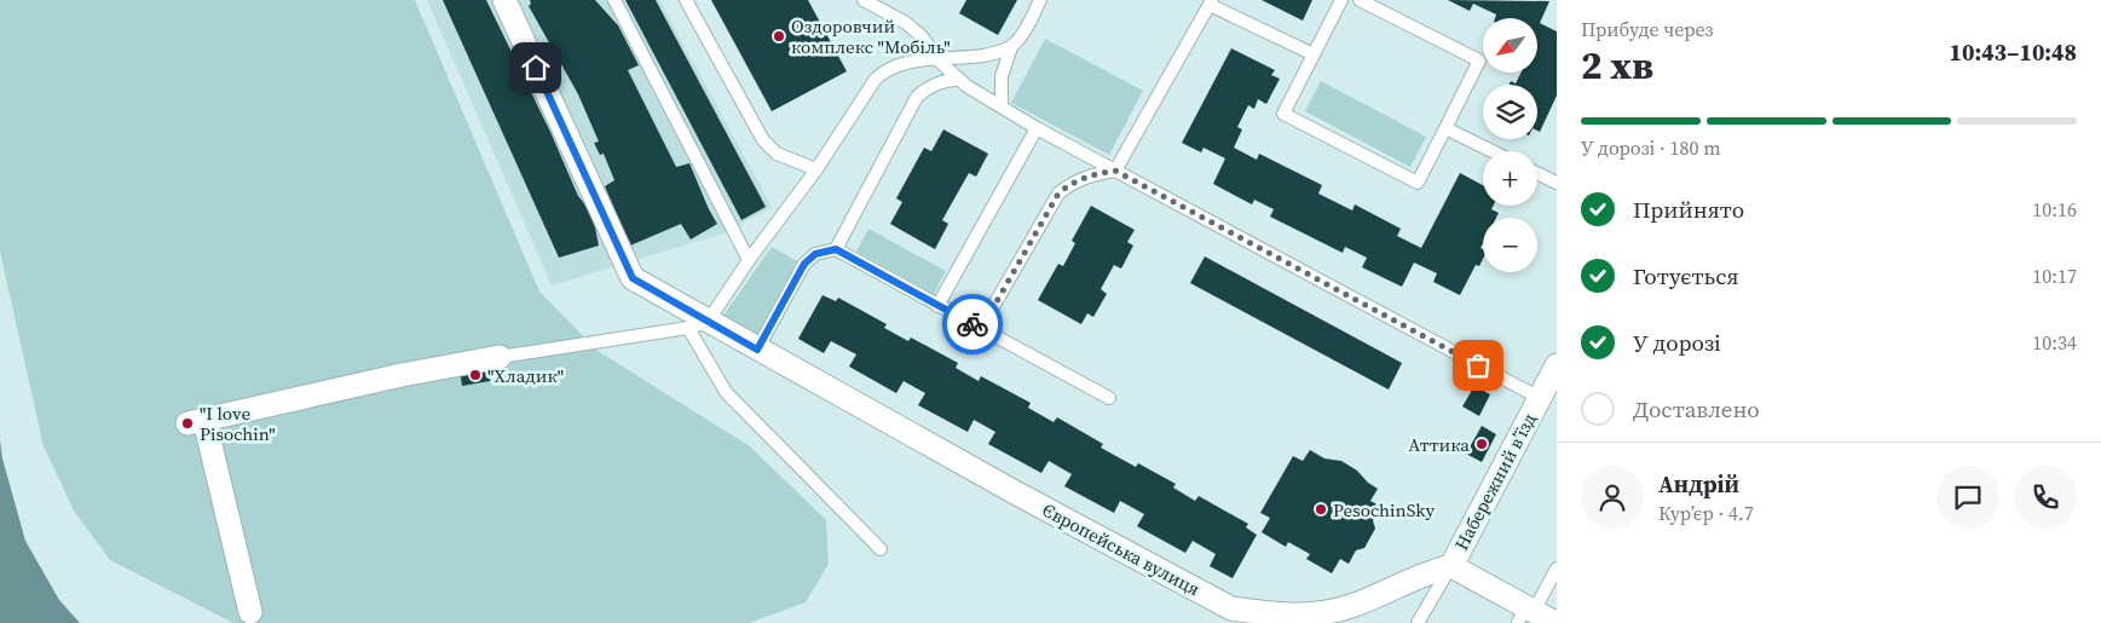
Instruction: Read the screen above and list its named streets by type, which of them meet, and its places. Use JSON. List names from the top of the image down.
{
  "streets": {
    "street": ["Набережний в’їзд", "Європейська вулиця"]
  },
  "crossings": [
    ["Набережний в’їзд", "Європейська вулиця"]
  ],
  "places": [
    "Оздоровчий комплекс \"Мобіль\"",
    "\"Хладик\"",
    "\"I love Pisochin\"",
    "Аттика",
    "PesochinSky"
  ],
  "north": "bottom left",
  "page": {
    "heading": ["2 хв", "Прибуде через", "10:43–10:48"],
    "panel": ["Андрій", "Кур’єр · 4.7"],
    "map_buttons": ["+", "−"],
    "bar": "У дорозі · 180 m",
    "list": [
      ["Прийнято", "10:16"],
      ["Готується", "10:17"],
      ["У дорозі", "10:34"],
      "Доставлено"
    ]
  }
}
